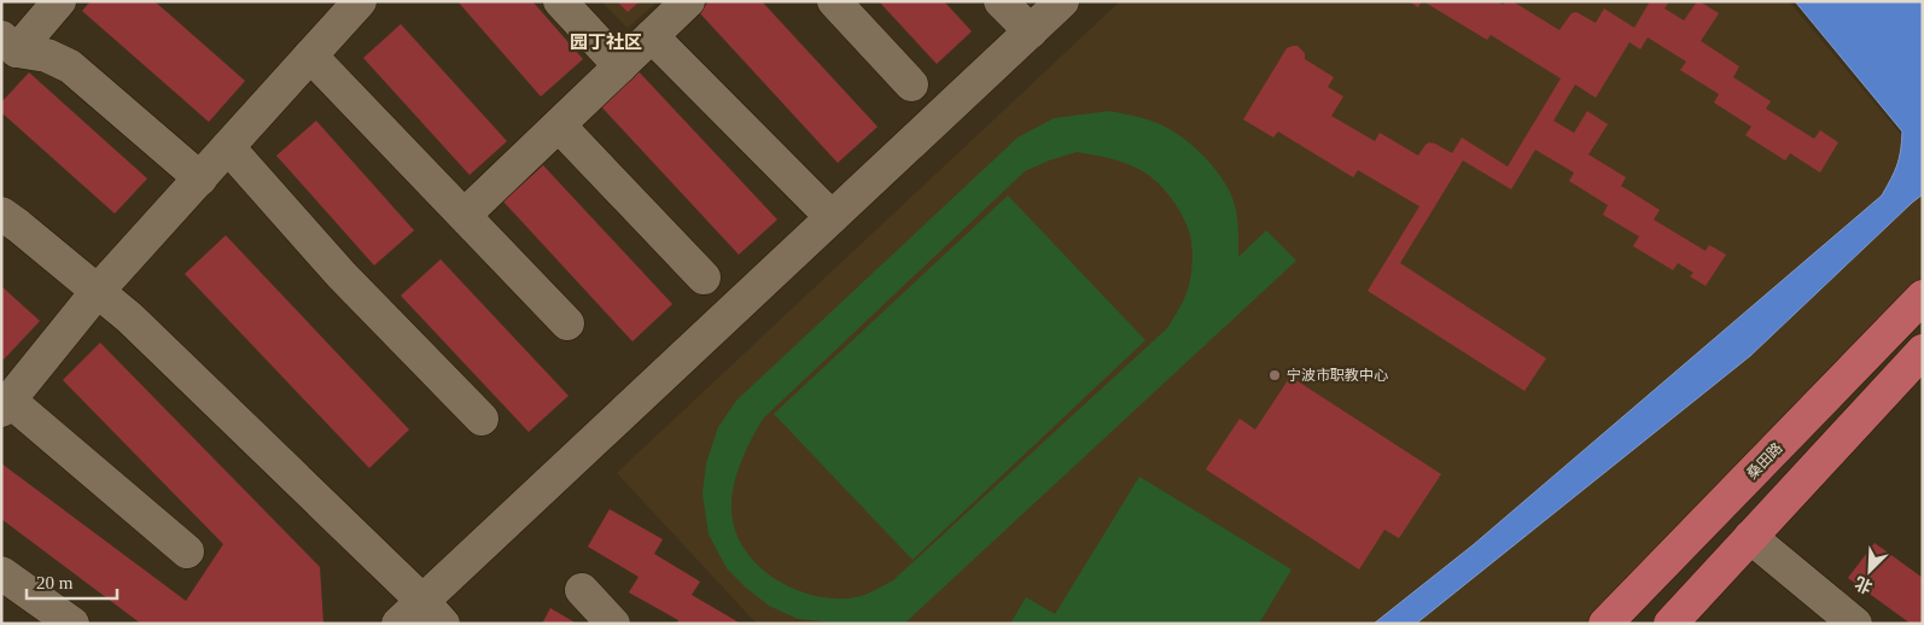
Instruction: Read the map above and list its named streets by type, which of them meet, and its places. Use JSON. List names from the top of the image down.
{
  "streets": {
    "main road": ["桑田路"]
  },
  "districts": ["园丁社区"],
  "places": ["宁波市职教中心"],
  "scale_bar": "20 m",
  "north": "bottom left"
}
